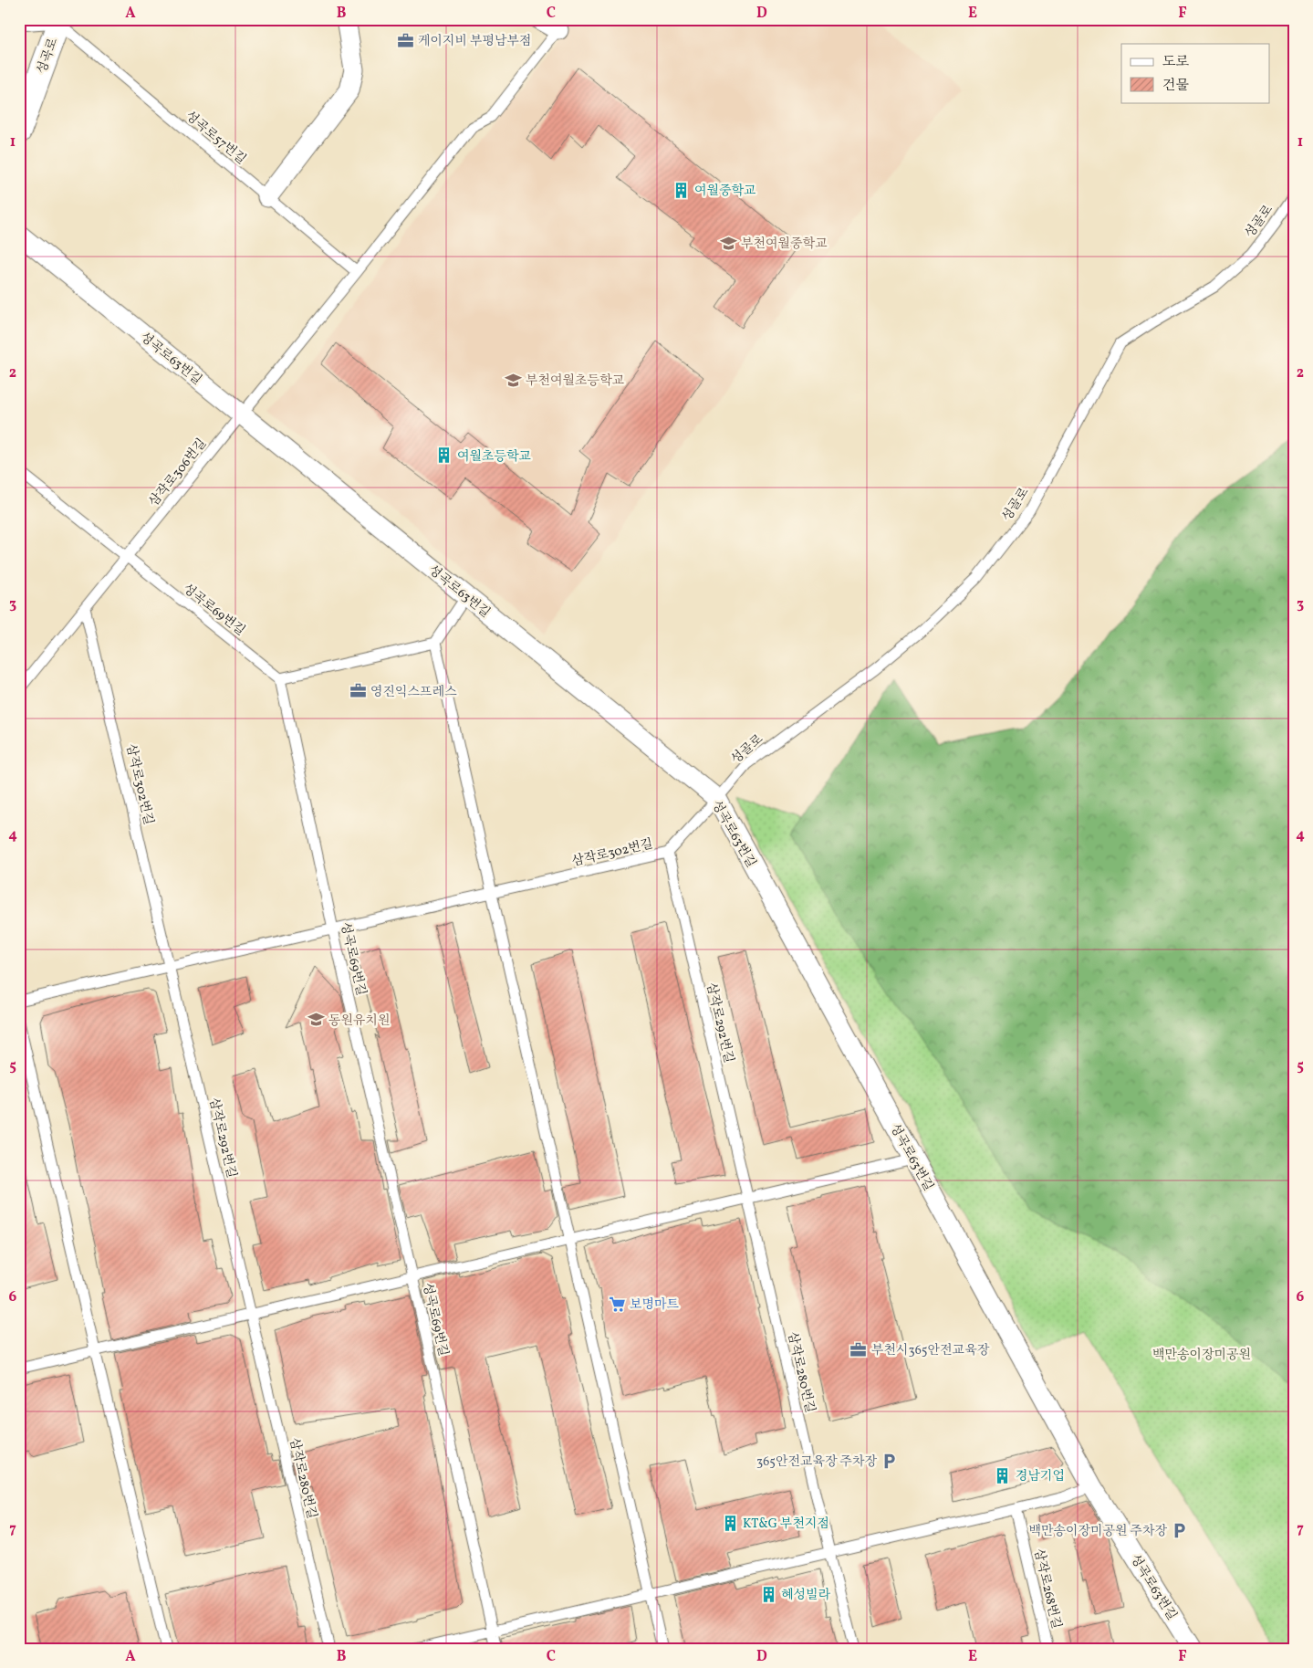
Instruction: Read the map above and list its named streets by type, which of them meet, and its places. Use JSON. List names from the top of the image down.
{
  "streets": {
    "street": ["성곡로", "성곡로63번길"],
    "lane": [
      "성곡로57번길",
      "성골로",
      "삼작로306번길",
      "성곡로69번길",
      "삼작로302번길",
      "삼작로292번길",
      "삼작로280번길",
      "삼작로268번길"
    ]
  },
  "crossings": [
    ["성곡로", "성곡로57번길"],
    ["성곡로57번길", "삼작로306번길"],
    ["성골로", "성곡로63번길"],
    ["성골로", "삼작로302번길"],
    ["성곡로63번길", "삼작로306번길"],
    ["성곡로63번길", "삼작로302번길"],
    ["삼작로306번길", "성곡로69번길"],
    ["삼작로306번길", "삼작로302번길"],
    ["성곡로69번길", "삼작로302번길"],
    ["삼작로302번길", "삼작로292번길"],
    ["삼작로292번길", "삼작로280번길"]
  ],
  "parks": ["백만송이장미공원"],
  "places": {
    "office": ["케이지비 부평남부점", "영진익스프레스", "부천시365안전교육장"],
    "building": [
      "여월중학교",
      "여월초등학교",
      "경남기업",
      "KT&G 부천지점",
      "혜성빌라"
    ],
    "school or university": ["부천여월중학교", "부천여월초등학교", "동원유치원"],
    "supermarket": ["보명마트"],
    "parking": ["365안전교육장 주차장", "백만송이장미공원 주차장"]
  },
  "legend": ["도로", "건물"],
  "grid": {
    "columns": [
      "A",
      "B",
      "C",
      "D",
      "E",
      "F"
    ],
    "rows": [
      "1",
      "2",
      "3",
      "4",
      "5",
      "6",
      "7"
    ]
  }
}
